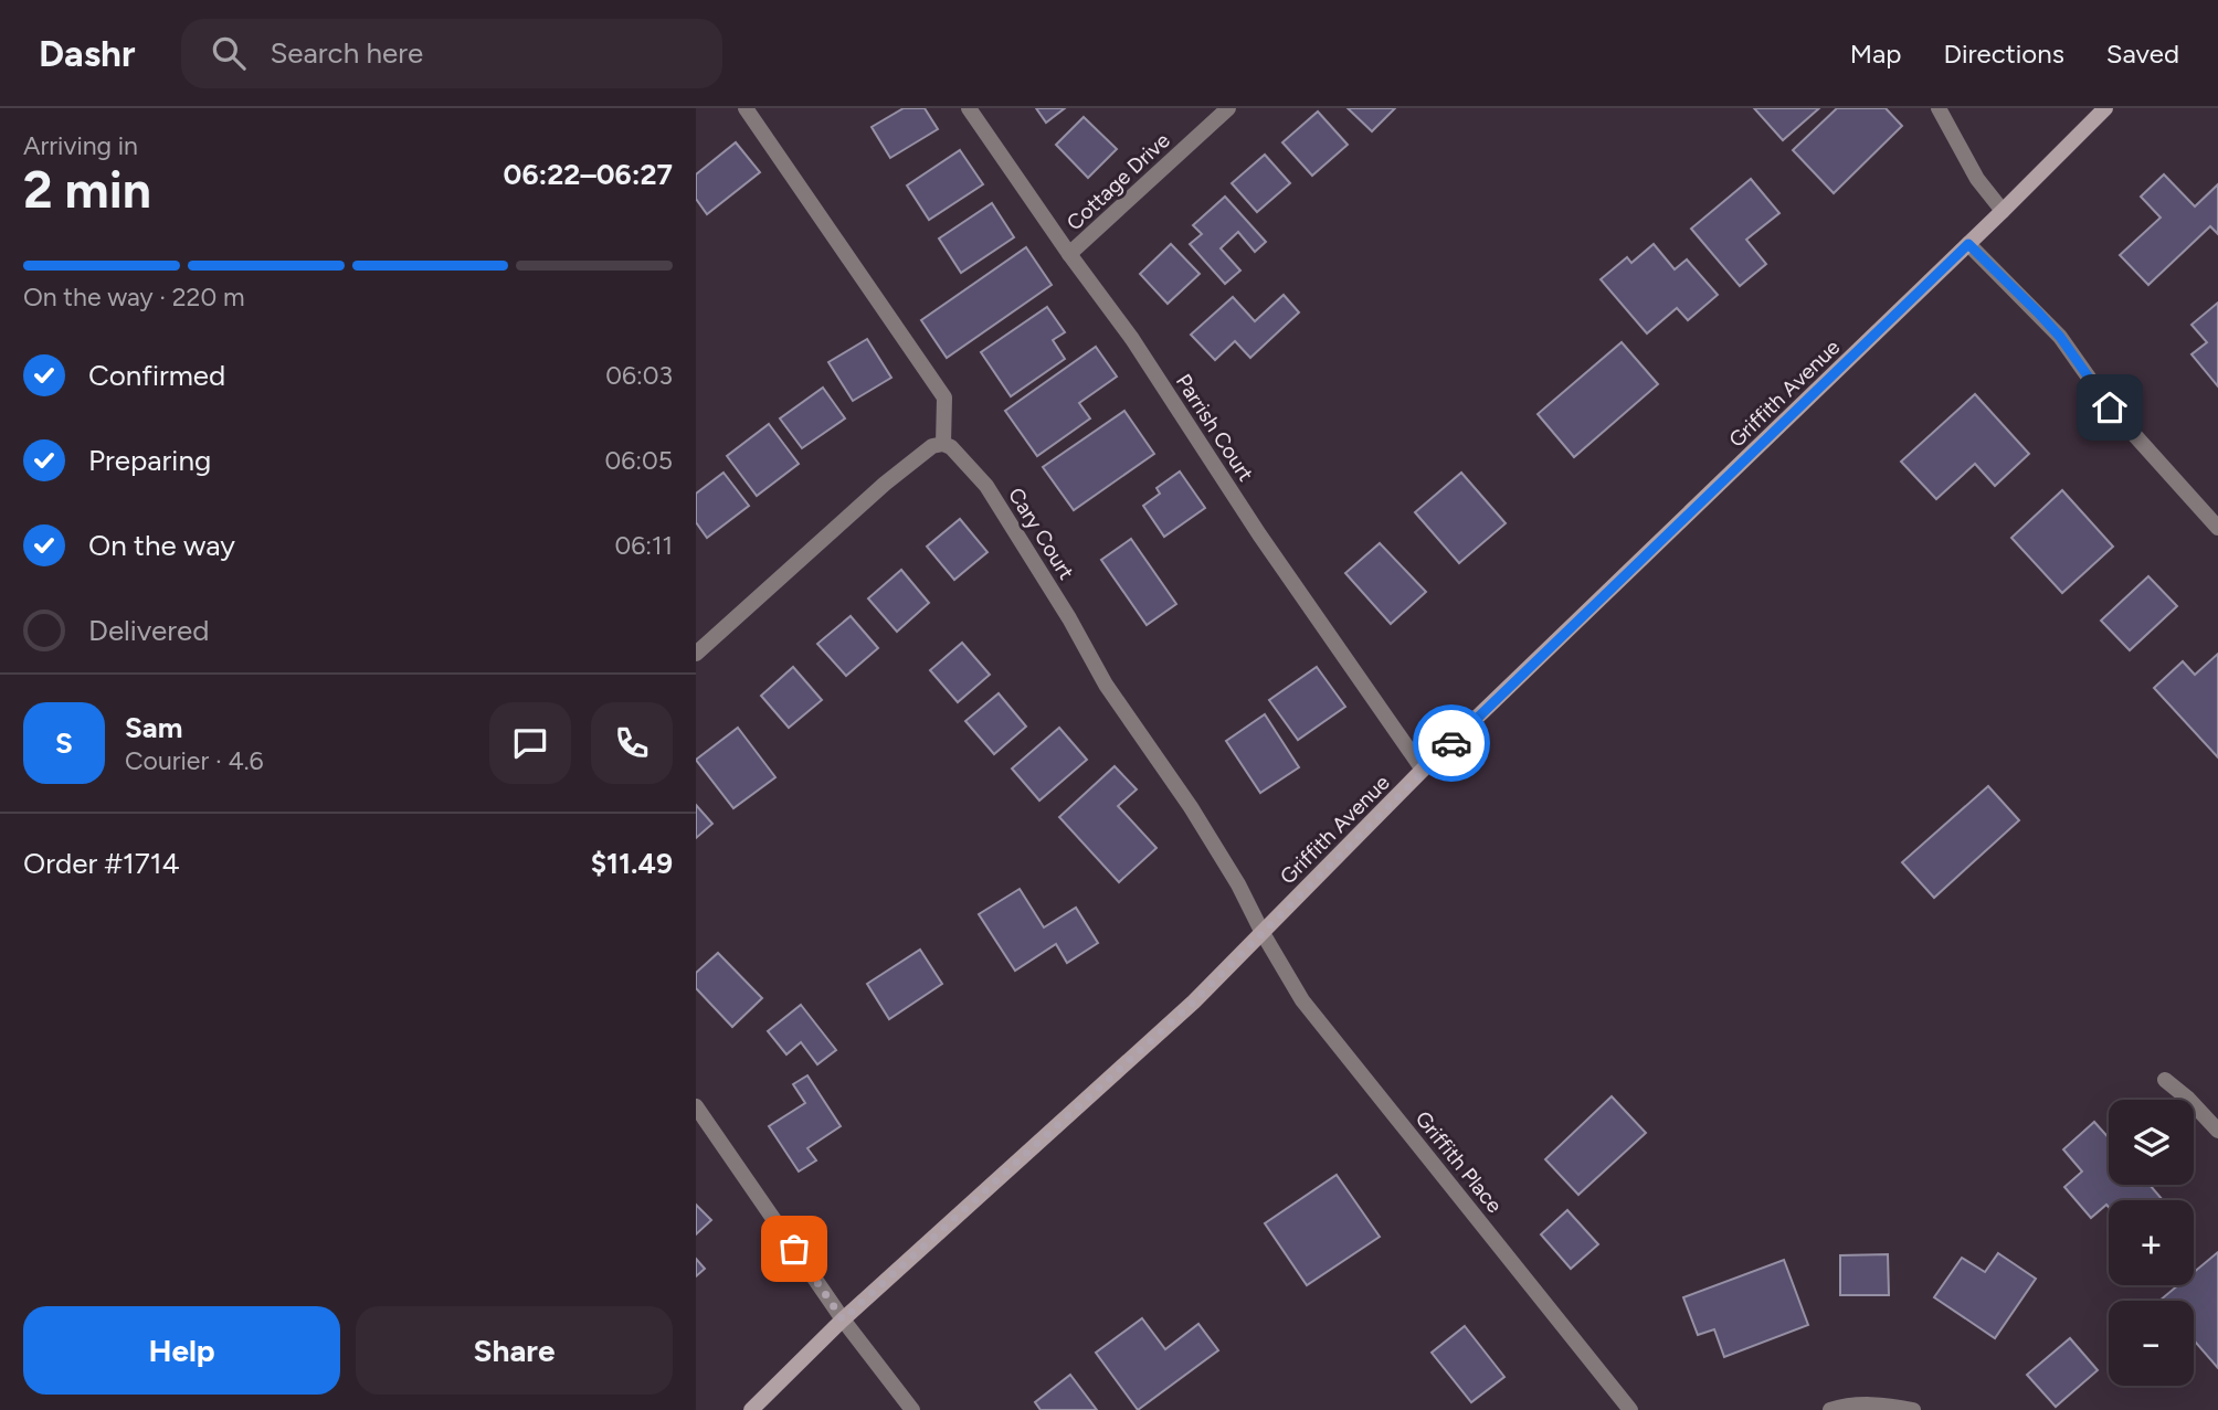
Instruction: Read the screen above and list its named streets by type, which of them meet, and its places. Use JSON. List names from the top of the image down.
{
  "streets": {
    "street": [
      "Cottage Drive",
      "Griffith Avenue",
      "Parrish Court",
      "Cary Court",
      "Griffith Place"
    ]
  },
  "crossings": [
    ["Cottage Drive", "Parrish Court"],
    ["Griffith Avenue", "Parrish Court"],
    ["Griffith Avenue", "Cary Court"],
    ["Griffith Avenue", "Griffith Place"],
    ["Cary Court", "Griffith Place"]
  ],
  "page": {
    "header": "Dashr",
    "search": "Search here",
    "nav": ["Map", "Directions", "Saved"],
    "heading": ["2 min", "Arriving in", "06:22–06:27"],
    "panel": [
      "Sam",
      "Courier · 4.6",
      "Order #1714",
      "$11.49"
    ],
    "bar": "On the way · 220 m",
    "list": [
      ["Confirmed", "06:03"],
      ["Preparing", "06:05"],
      ["On the way", "06:11"],
      "Delivered"
    ],
    "round": "S",
    "map_buttons": ["+", "−"],
    "buttons": ["Help", "Share"]
  }
}
